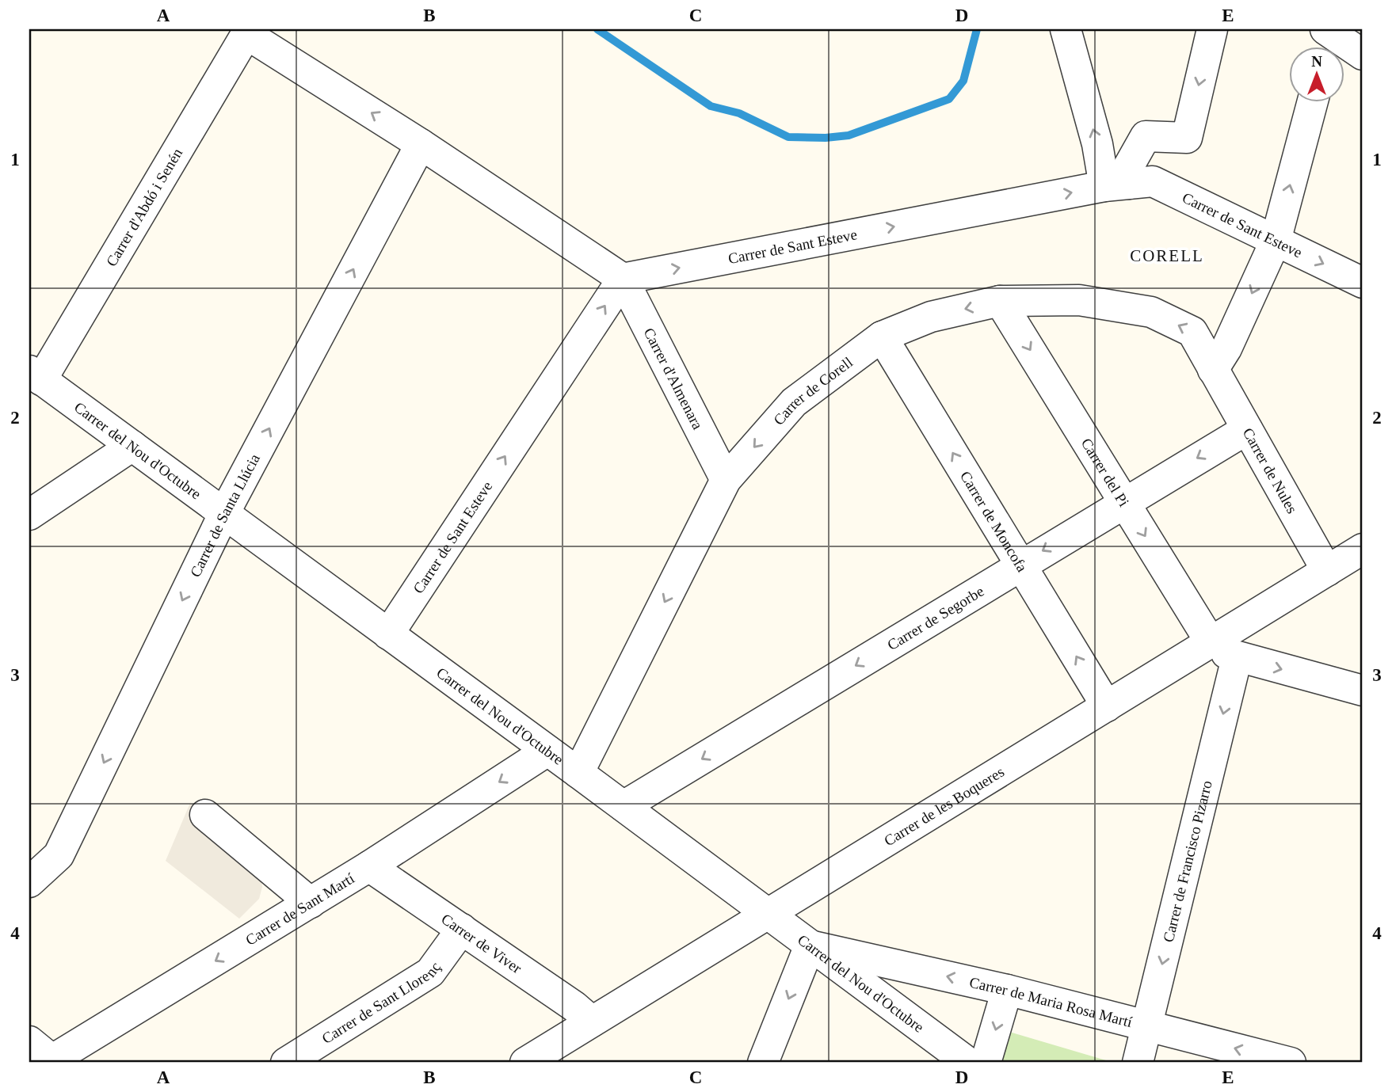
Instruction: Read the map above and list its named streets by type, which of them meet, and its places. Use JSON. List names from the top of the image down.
{
  "streets": {
    "street": [
      "Carrer d'Abdó i Senén",
      "Carrer de Sant Esteve",
      "Carrer d'Almenara",
      "Carrer de Corell",
      "Carrer del Nou d'Octubre",
      "Carrer de Nules",
      "Carrer del Pi",
      "Carrer de Santa Llúcia",
      "Carrer de Moncofa",
      "Carrer de Segorbe",
      "Carrer de les Boqueres",
      "Carrer de Francisco Pizarro",
      "Carrer de Sant Martí",
      "Carrer de Viver",
      "Carrer de Sant Llorenç",
      "Carrer de Maria Rosa Martí"
    ]
  },
  "crossings": [
    ["Carrer d'Abdó i Senén", "Carrer del Nou d'Octubre"],
    ["Carrer d'Abdó i Senén", "Carrer de Santa Llúcia"],
    ["Carrer de Sant Esteve", "Carrer d'Almenara"],
    ["Carrer de Sant Esteve", "Carrer del Nou d'Octubre"],
    ["Carrer d'Almenara", "Carrer de Corell"],
    ["Carrer de Corell", "Carrer del Nou d'Octubre"],
    ["Carrer de Corell", "Carrer de Nules"],
    ["Carrer de Corell", "Carrer del Pi"],
    ["Carrer de Corell", "Carrer de Moncofa"],
    ["Carrer del Nou d'Octubre", "Carrer de Santa Llúcia"],
    ["Carrer del Nou d'Octubre", "Carrer de Segorbe"],
    ["Carrer del Nou d'Octubre", "Carrer de les Boqueres"],
    ["Carrer del Nou d'Octubre", "Carrer de Sant Martí"],
    ["Carrer del Nou d'Octubre", "Carrer de Maria Rosa Martí"],
    ["Carrer de Nules", "Carrer de Segorbe"],
    ["Carrer de Nules", "Carrer de les Boqueres"],
    ["Carrer del Pi", "Carrer de Segorbe"],
    ["Carrer del Pi", "Carrer de les Boqueres"],
    ["Carrer del Pi", "Carrer de Francisco Pizarro"],
    ["Carrer de Moncofa", "Carrer de Segorbe"],
    ["Carrer de Moncofa", "Carrer de les Boqueres"],
    ["Carrer de les Boqueres", "Carrer de Francisco Pizarro"],
    ["Carrer de les Boqueres", "Carrer de Viver"],
    ["Carrer de Francisco Pizarro", "Carrer de Maria Rosa Martí"],
    ["Carrer de Sant Martí", "Carrer de Viver"],
    ["Carrer de Viver", "Carrer de Sant Llorenç"]
  ],
  "one_way": [
    "Carrer de Sant Esteve",
    "Carrer de Corell",
    "Carrer del Pi",
    "Carrer de Moncofa",
    "Carrer de Segorbe",
    "Carrer de Francisco Pizarro",
    "Carrer de Sant Martí",
    "Carrer de Maria Rosa Martí"
  ],
  "districts": ["CORELL"],
  "north": "top",
  "grid": {
    "columns": [
      "A",
      "B",
      "C",
      "D",
      "E"
    ],
    "rows": [
      "1",
      "2",
      "3",
      "4"
    ]
  }
}
